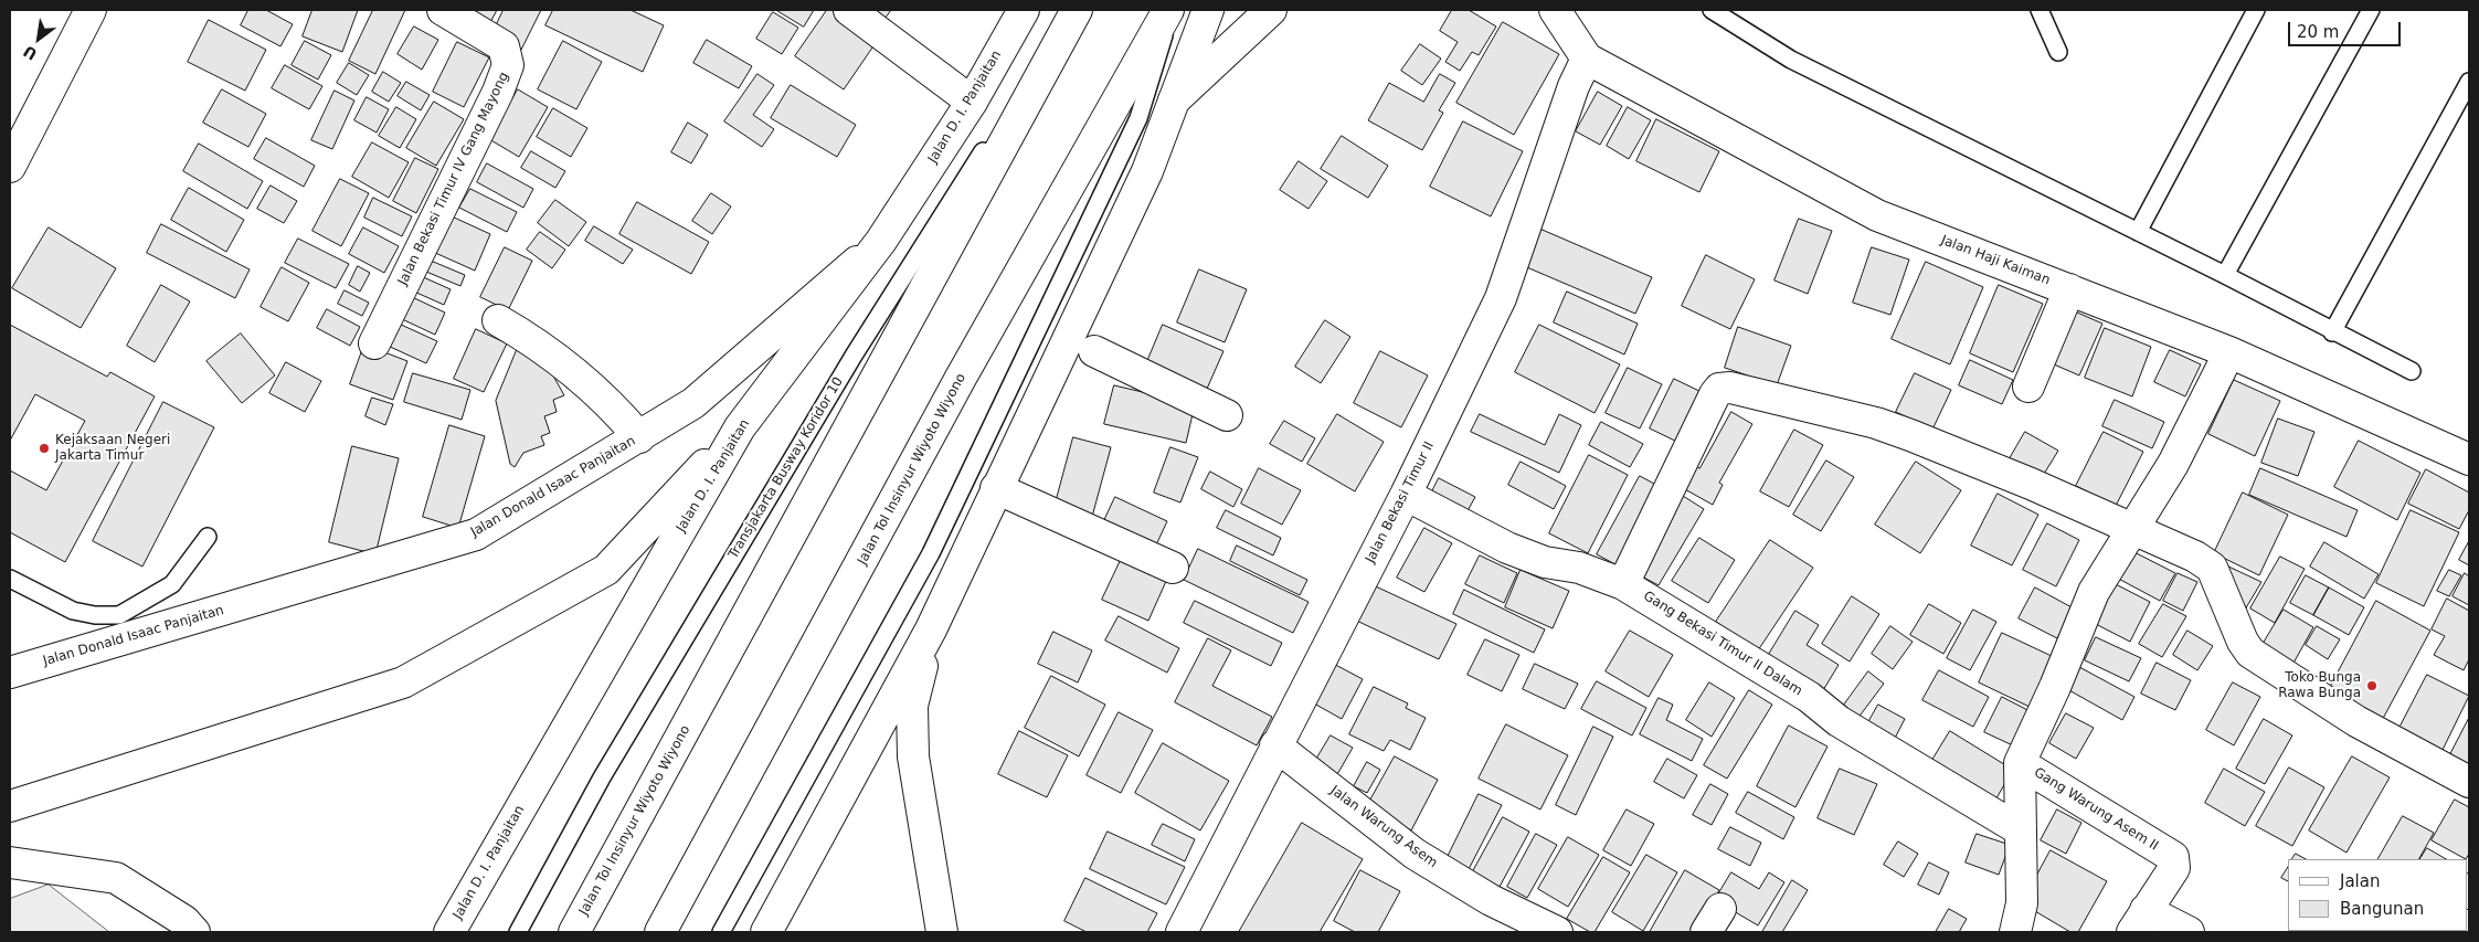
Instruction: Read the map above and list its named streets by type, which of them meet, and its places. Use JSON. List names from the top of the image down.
{
  "streets": {
    "main road": [
      "Jalan D. I. Panjaitan",
      "Jalan Bekasi Timur IV Gang Mayong",
      "Jalan Haji Kaiman",
      "Jalan Tol Insinyur Wiyoto Wiyono",
      "Jalan Donald Isaac Panjaitan",
      "Jalan Bekasi Timur II",
      "Gang Bekasi Timur II Dalam",
      "Gang Warung Asem II",
      "Jalan Warung Asem"
    ],
    "lane": ["Transjakarta Busway Koridor 10"]
  },
  "crossings": [
    ["Jalan D. I. Panjaitan", "Jalan Donald Isaac Panjaitan"],
    ["Jalan Haji Kaiman", "Jalan Bekasi Timur II"],
    ["Jalan Bekasi Timur II", "Gang Bekasi Timur II Dalam"],
    ["Jalan Bekasi Timur II", "Jalan Warung Asem"]
  ],
  "places": ["Kejaksaan Negeri Jakarta Timur", "Toko Bunga Rawa Bunga"],
  "legend": ["Jalan", "Bangunan"],
  "scale_bar": "20 m",
  "north": "bottom left"
}
